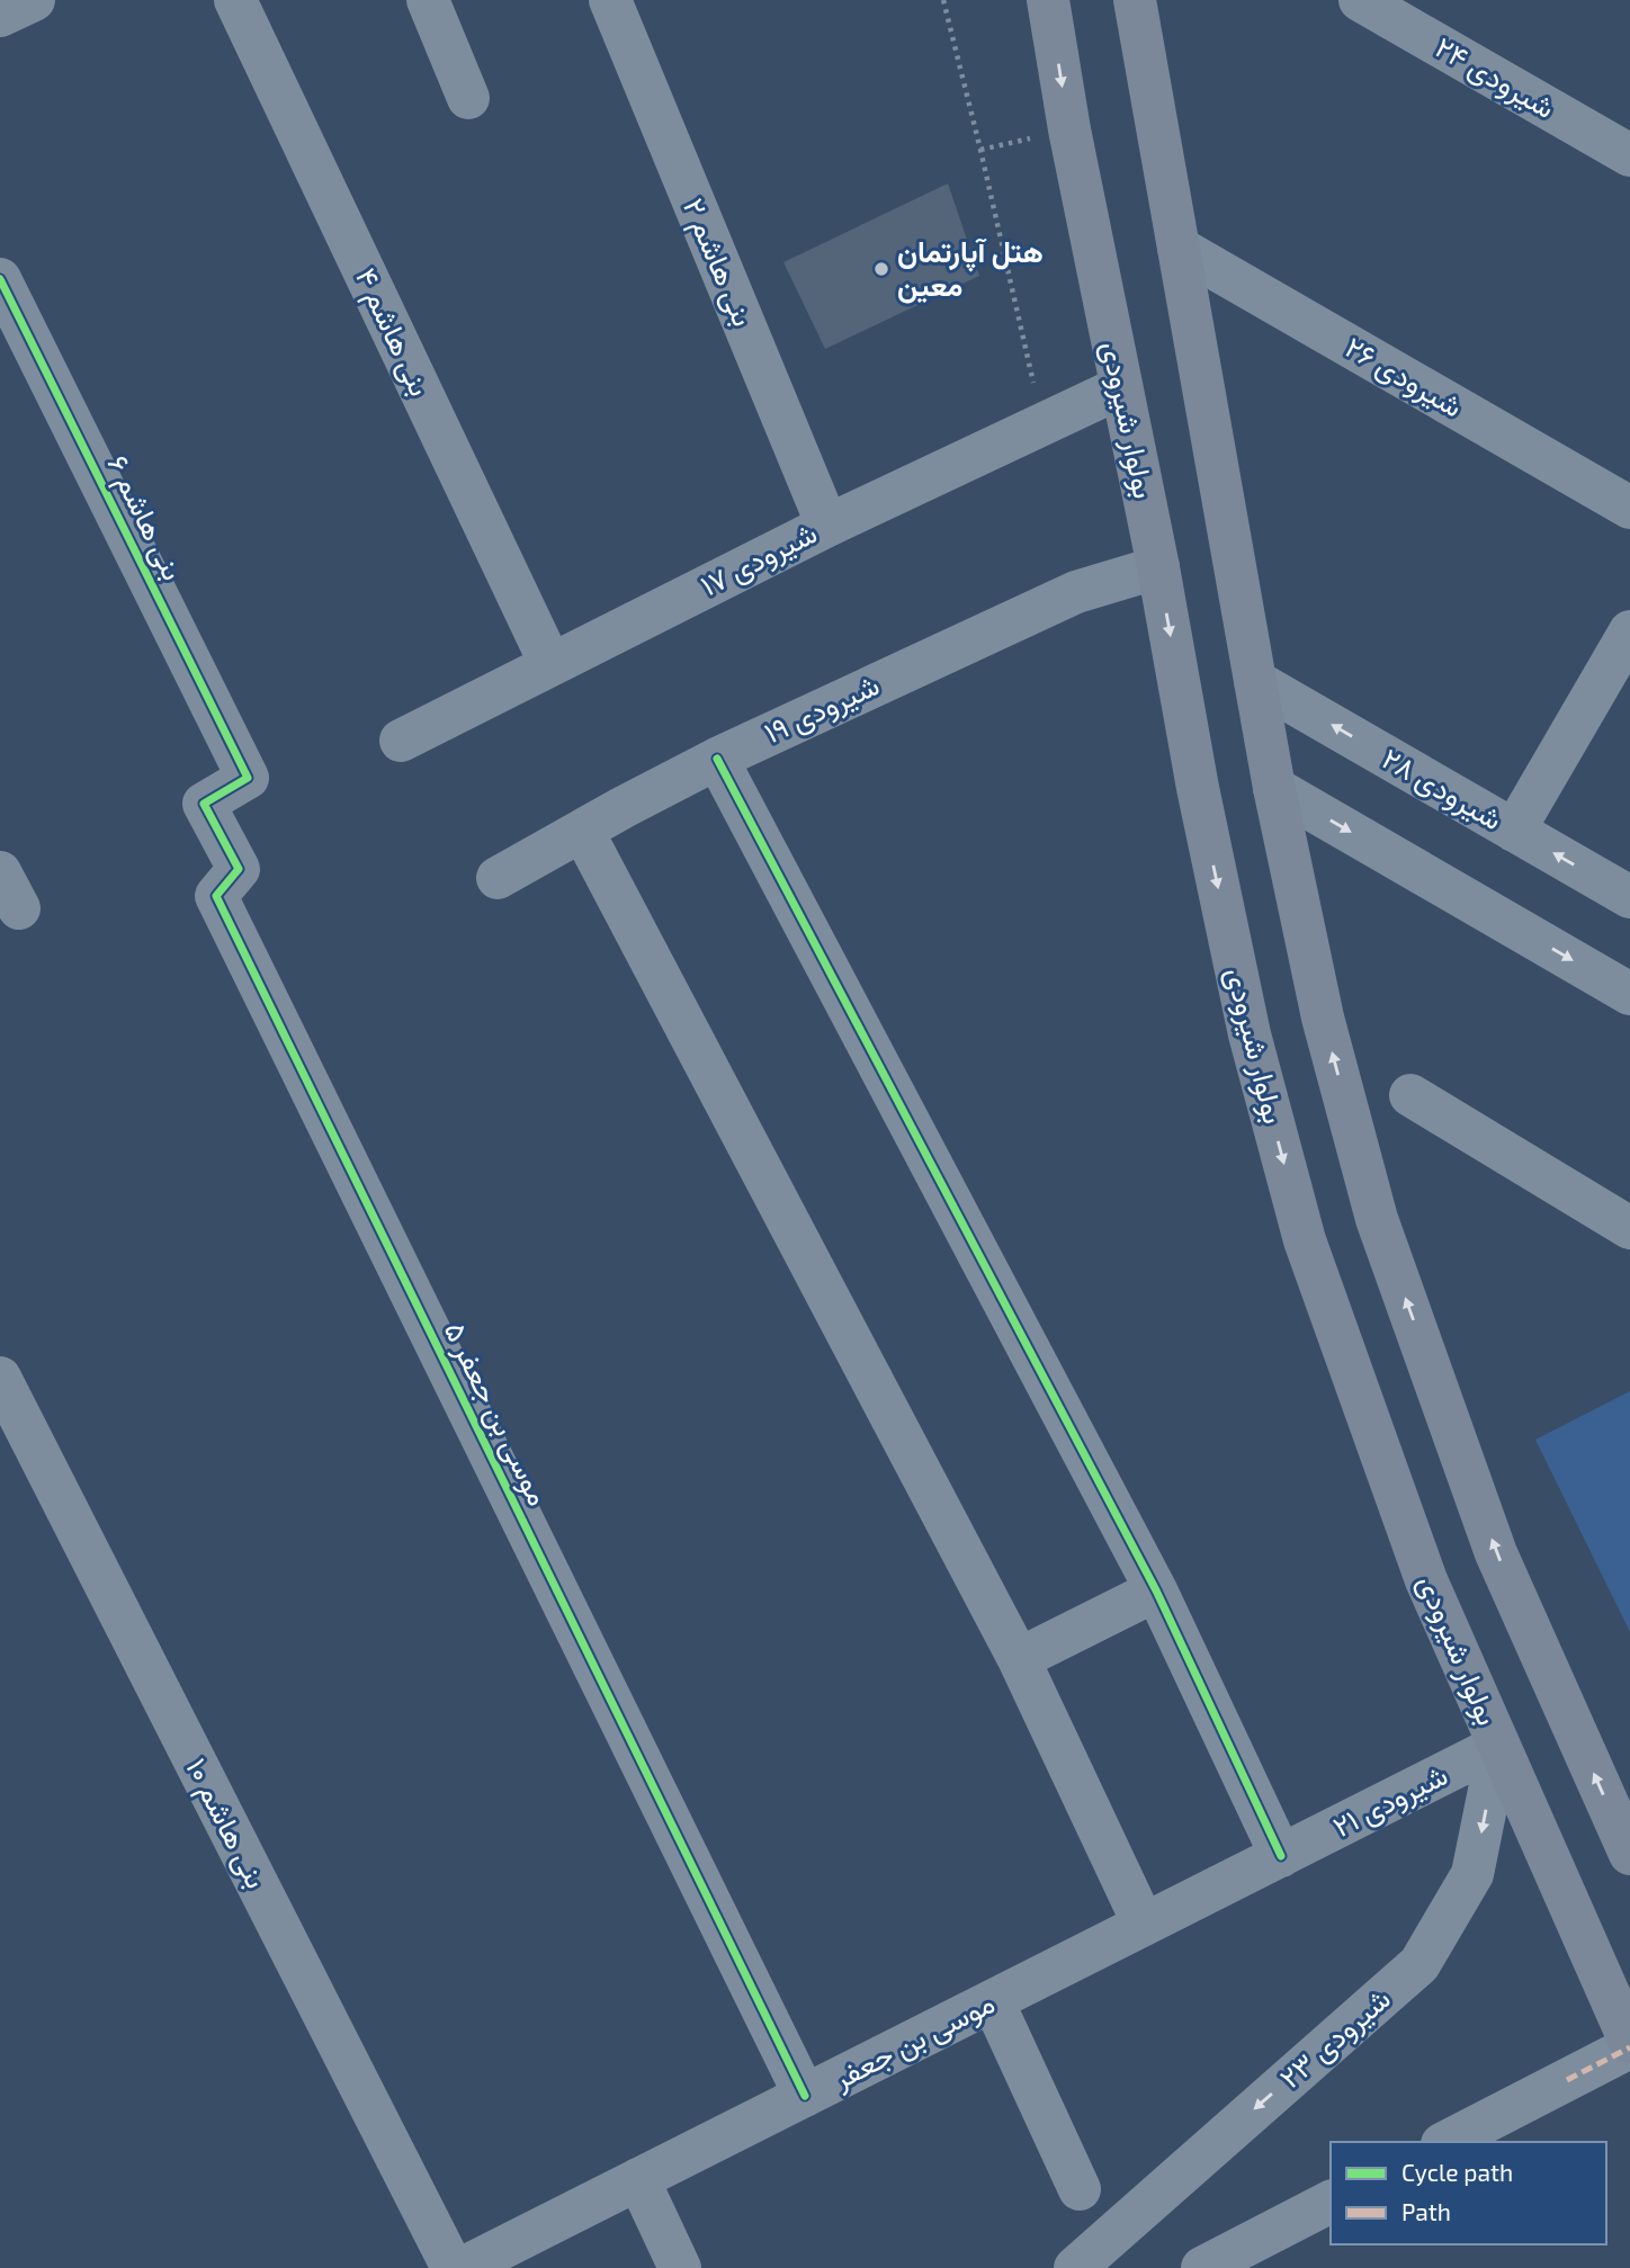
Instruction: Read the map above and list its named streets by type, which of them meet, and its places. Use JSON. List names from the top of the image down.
{
  "streets": {
    "main road": ["بولوار شیرودی"],
    "street": [
      "شیرودی ۲۴",
      "بنی هاشم ۲",
      "بنی هاشم ۴",
      "شیرودی ۲۶",
      "بنی هاشم ۶",
      "شیرودی ۱۷",
      "شیرودی ۱۹",
      "شیرودی ۲۸",
      "موسی بن جعفر ۵",
      "شیرودی ۲۱",
      "بنی هاشم ۱۰",
      "شیرودی ۲۳",
      "موسی بن جعفر"
    ]
  },
  "crossings": [
    ["بنی هاشم ۲", "شیرودی ۱۷"],
    ["بنی هاشم ۴", "شیرودی ۱۷"],
    ["بولوار شیرودی", "شیرودی ۱۷"],
    ["بولوار شیرودی", "شیرودی ۱۹"],
    ["بولوار شیرودی", "شیرودی ۲۱"],
    ["بولوار شیرودی", "شیرودی ۲۳"],
    ["بنی هاشم ۶", "موسی بن جعفر ۵"],
    ["موسی بن جعفر ۵", "موسی بن جعفر"],
    ["شیرودی ۲۱", "شیرودی ۲۳"],
    ["شیرودی ۲۱", "موسی بن جعفر"]
  ],
  "places": ["هتل آپارتمان معین"],
  "legend": ["Cycle path", "Path"]
}
